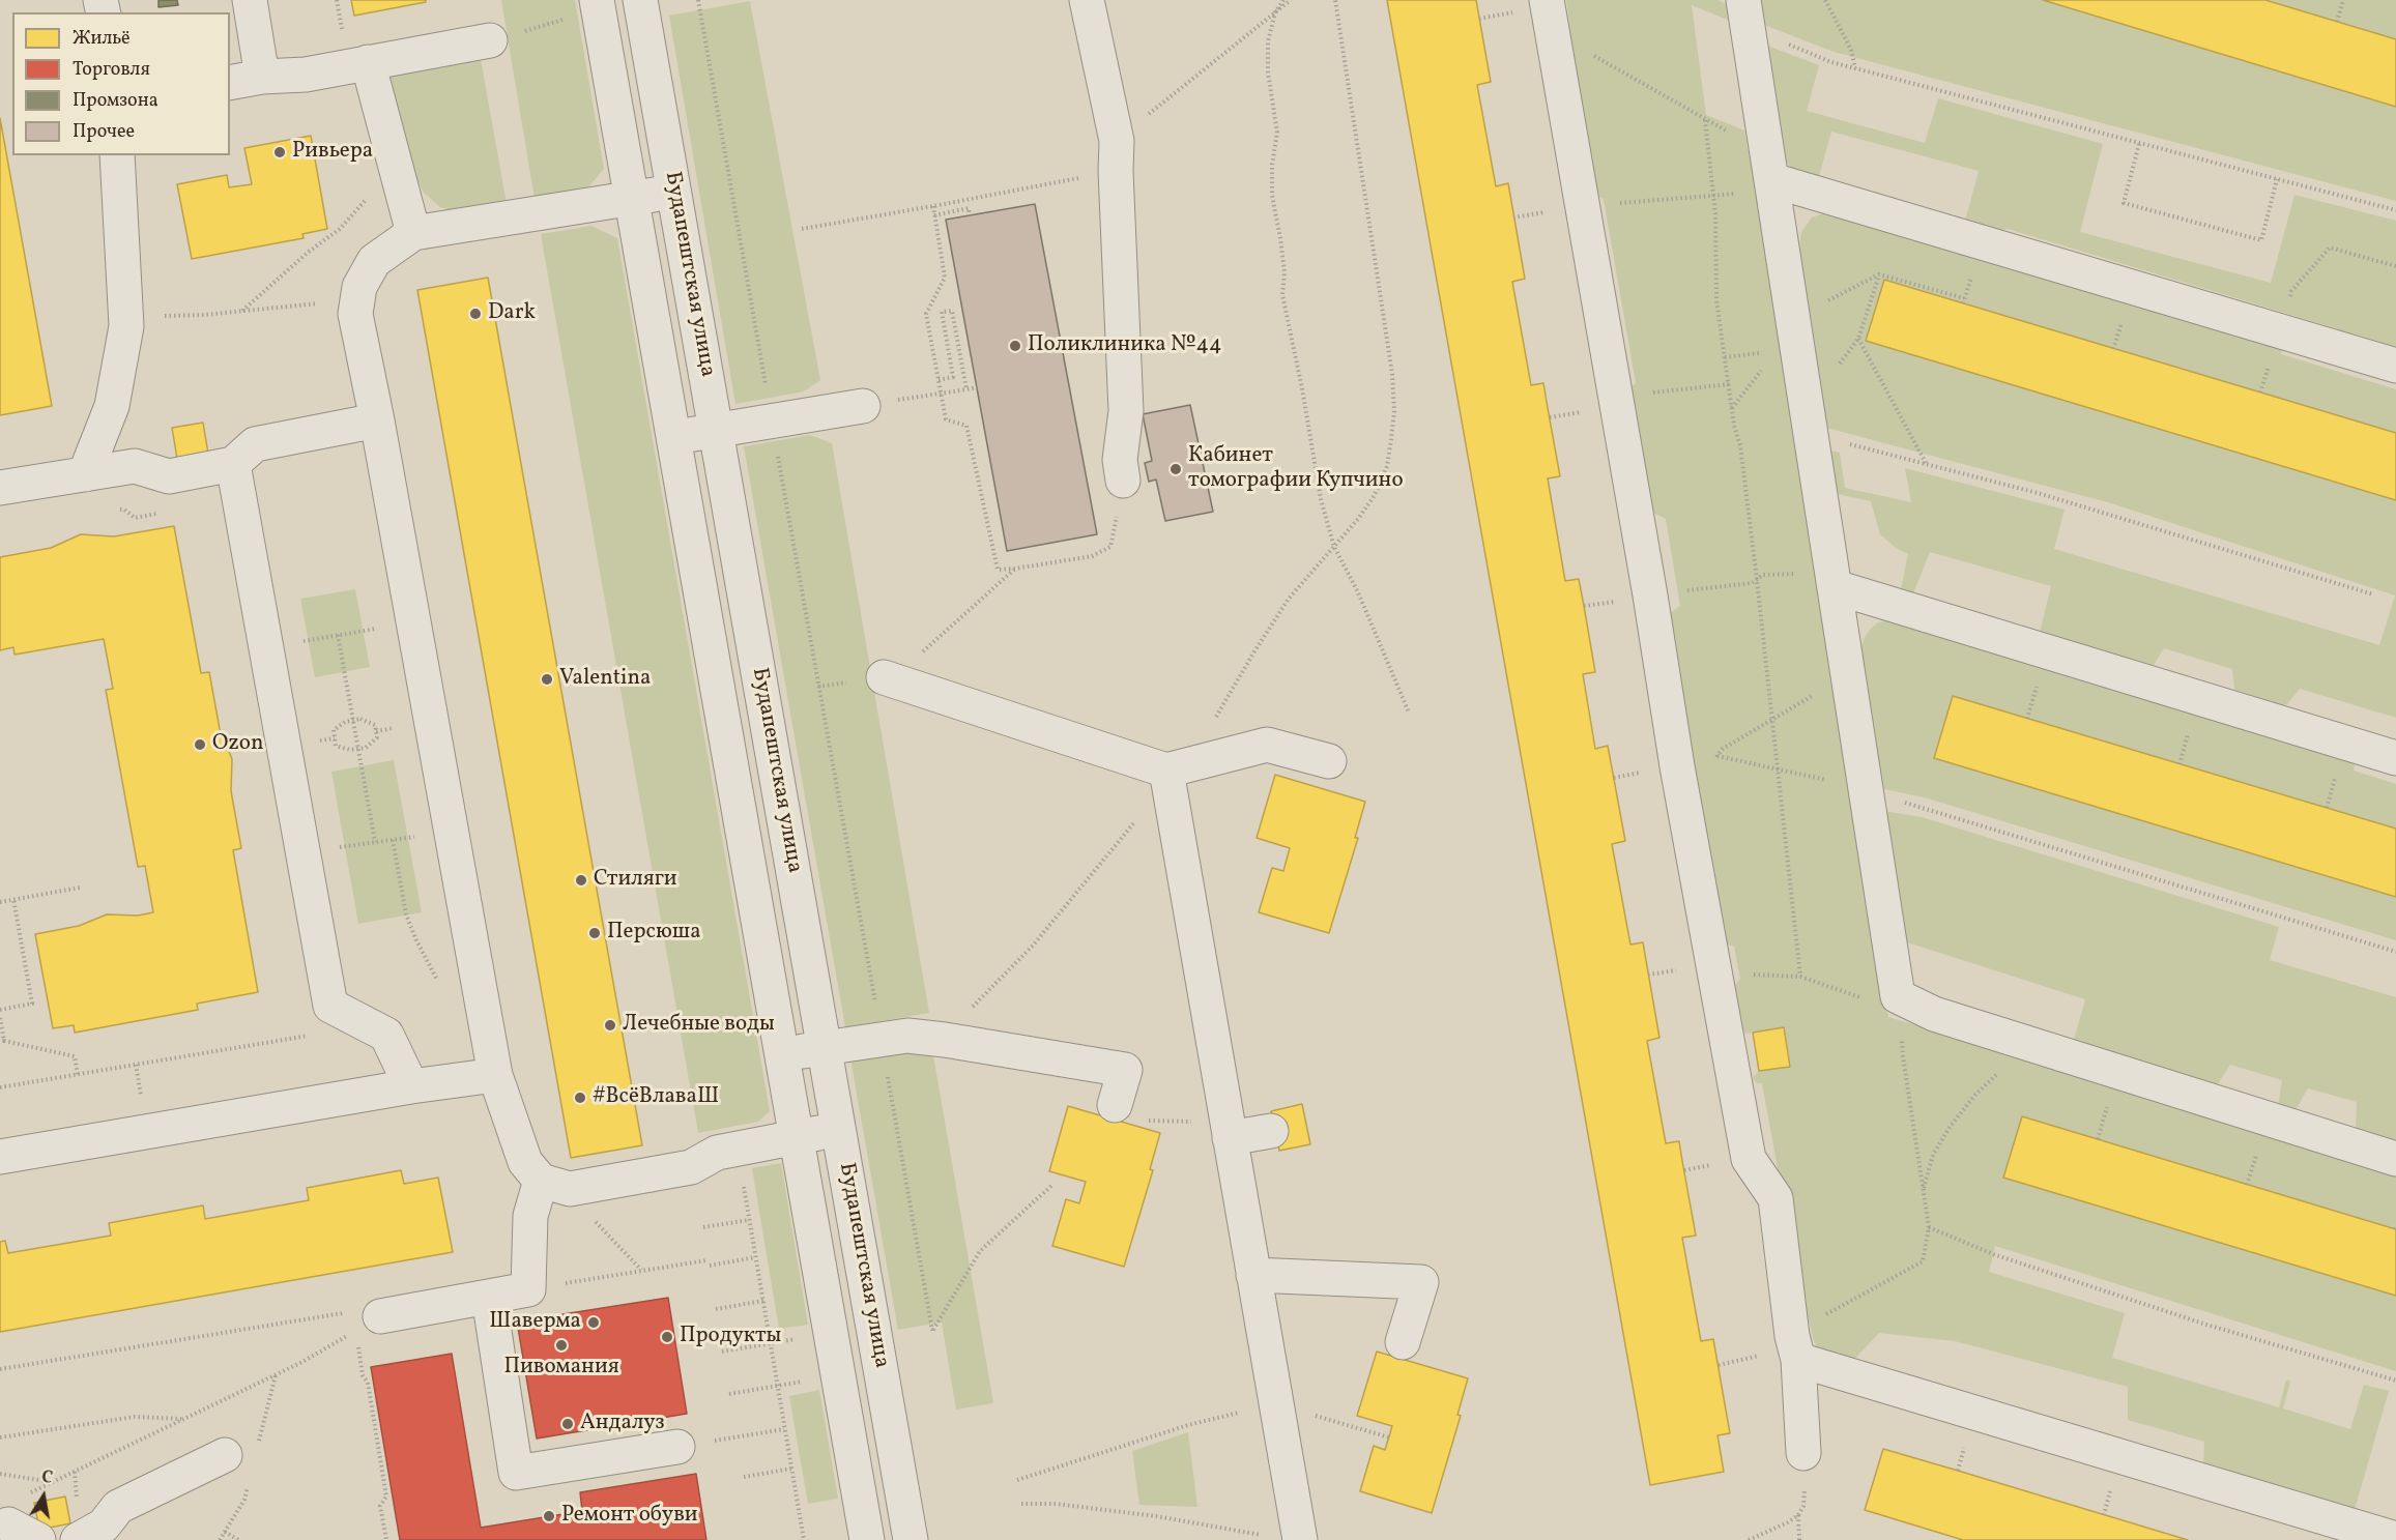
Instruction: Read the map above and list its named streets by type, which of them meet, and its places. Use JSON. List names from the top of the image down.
{
  "streets": {
    "street": ["Будапештская улица"]
  },
  "places": [
    "Ривьера",
    "Dark",
    "Поликлиника №44",
    "Кабинет томографии Купчино",
    "Valentina",
    "Ozon",
    "Стиляги",
    "Персюша",
    "Лечебные воды",
    "#ВсёВлаваШ",
    "Шаверма",
    "Продукты",
    "Пивомания",
    "Андалуз",
    "Ремонт обуви"
  ],
  "legend": [
    "Жильё",
    "Торговля",
    "Промзона",
    "Прочее"
  ],
  "north": "top"
}
